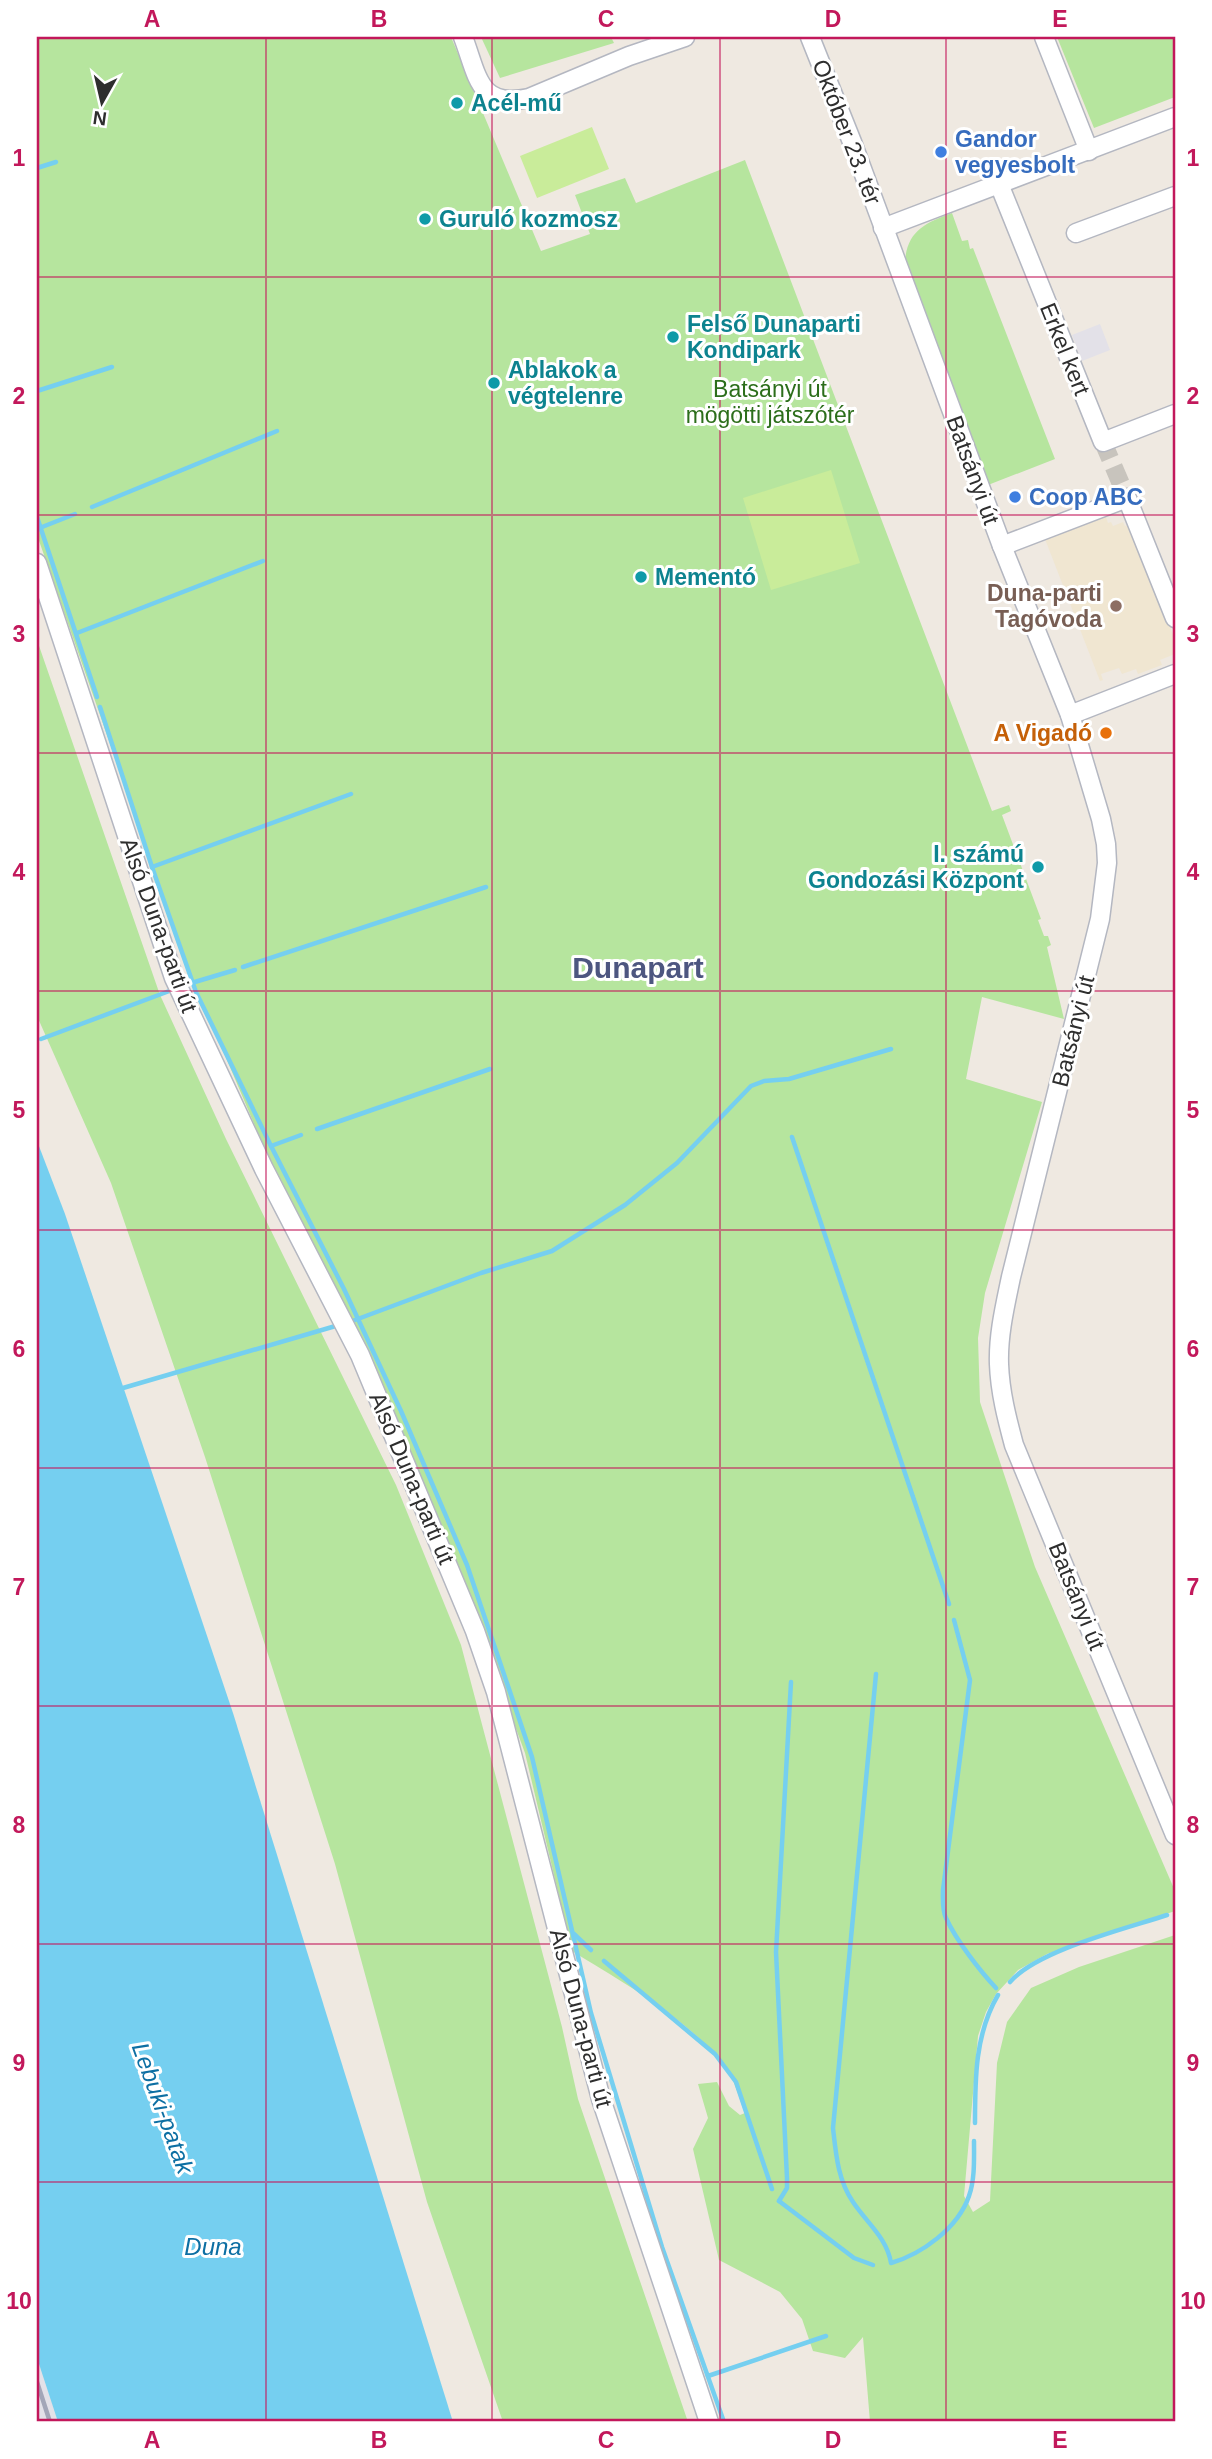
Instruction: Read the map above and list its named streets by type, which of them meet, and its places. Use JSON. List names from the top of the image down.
{
  "streets": {
    "street": [
      "Október 23. tér",
      "Erkel kert",
      "Batsányi út",
      "Alsó Duna-parti út"
    ]
  },
  "crossings": [
    ["Október 23. tér", "Batsányi út"]
  ],
  "districts": ["Dunapart"],
  "water": ["Lebuki-patak", "Duna"],
  "parks": ["Batsányi út mögötti játszótér"],
  "places": [
    "Acél-mű",
    "Gandor vegyesbolt",
    "Guruló kozmosz",
    "Felső Dunaparti Kondipark",
    "Ablakok a végtelenre",
    "Coop ABC",
    "Mementó",
    "Duna-parti Tagóvoda",
    "A Vigadó",
    "I. számú Gondozási Központ"
  ],
  "north": "bottom",
  "grid": {
    "columns": [
      "A",
      "B",
      "C",
      "D",
      "E"
    ],
    "rows": [
      "1",
      "2",
      "3",
      "4",
      "5",
      "6",
      "7",
      "8",
      "9",
      "10"
    ]
  }
}
